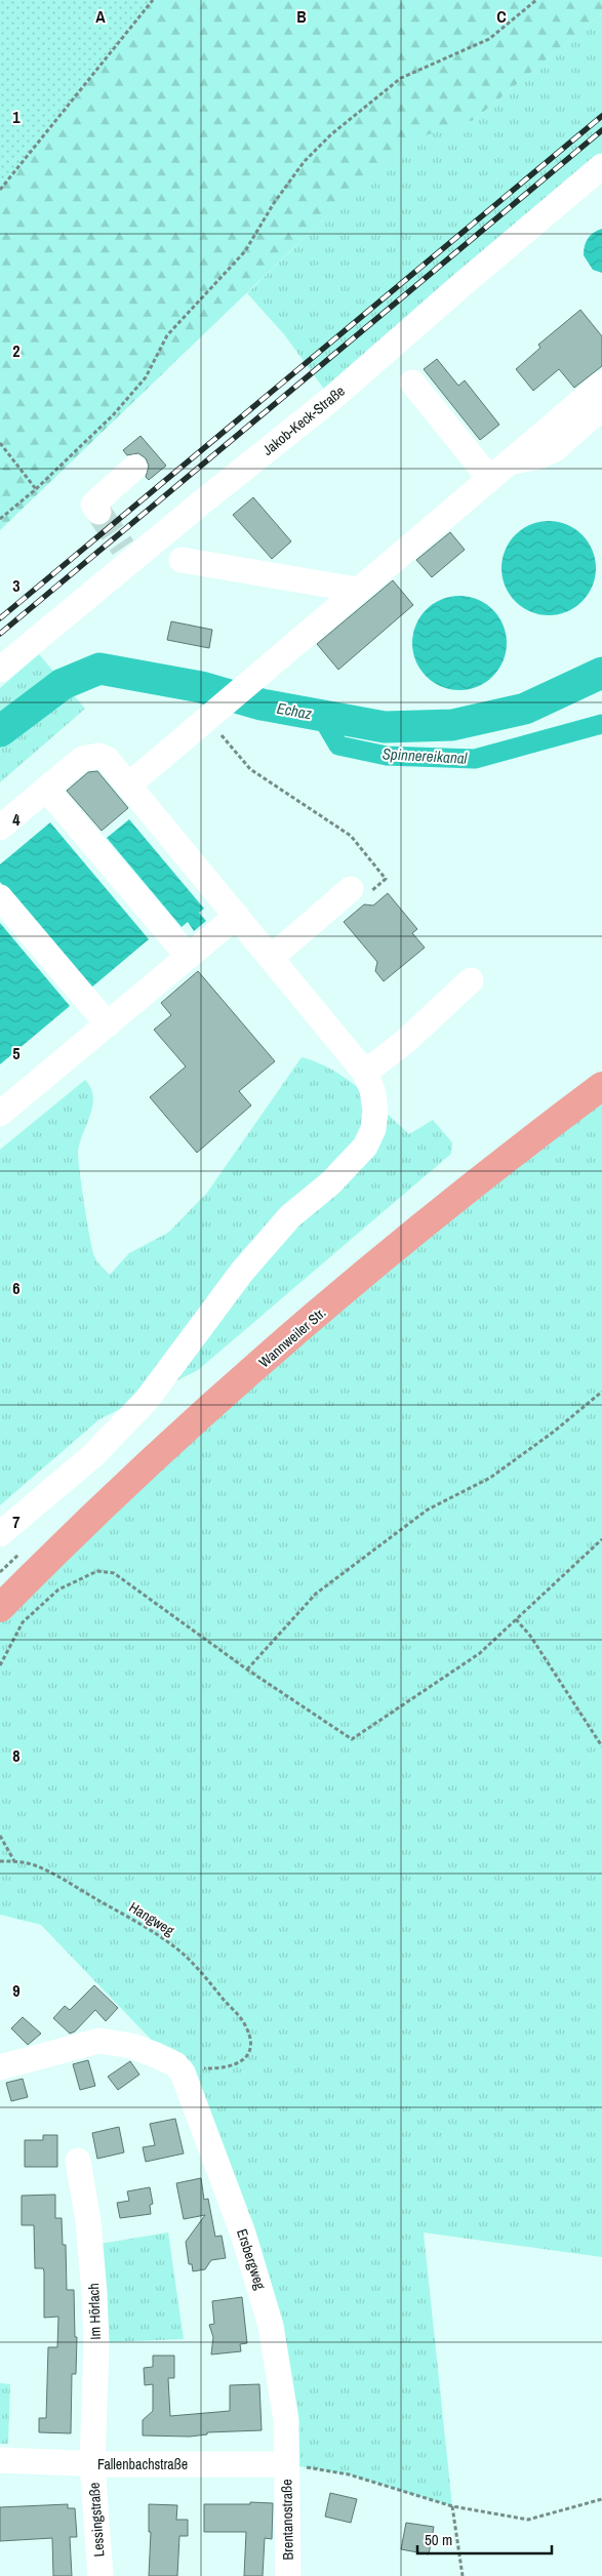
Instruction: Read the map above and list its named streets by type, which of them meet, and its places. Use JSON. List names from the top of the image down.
{
  "streets": {
    "main road": ["Wannweiler Str."],
    "street": [
      "Jakob-Keck-Straße",
      "Ersbergweg",
      "Im Hörlach",
      "Fallenbachstraße",
      "Lessingstraße",
      "Brentanostraße"
    ],
    "path": ["Hangweg"]
  },
  "crossings": [
    ["Hangweg", "Ersbergweg"],
    ["Ersbergweg", "Fallenbachstraße"],
    ["Ersbergweg", "Brentanostraße"],
    ["Im Hörlach", "Fallenbachstraße"],
    ["Im Hörlach", "Lessingstraße"],
    ["Fallenbachstraße", "Lessingstraße"],
    ["Fallenbachstraße", "Brentanostraße"]
  ],
  "water": ["Echaz", "Spinnereikanal"],
  "scale_bar": "50 m",
  "grid": {
    "columns": ["A", "B", "C"],
    "rows": [
      "1",
      "2",
      "3",
      "4",
      "5",
      "6",
      "7",
      "8",
      "9"
    ]
  }
}
